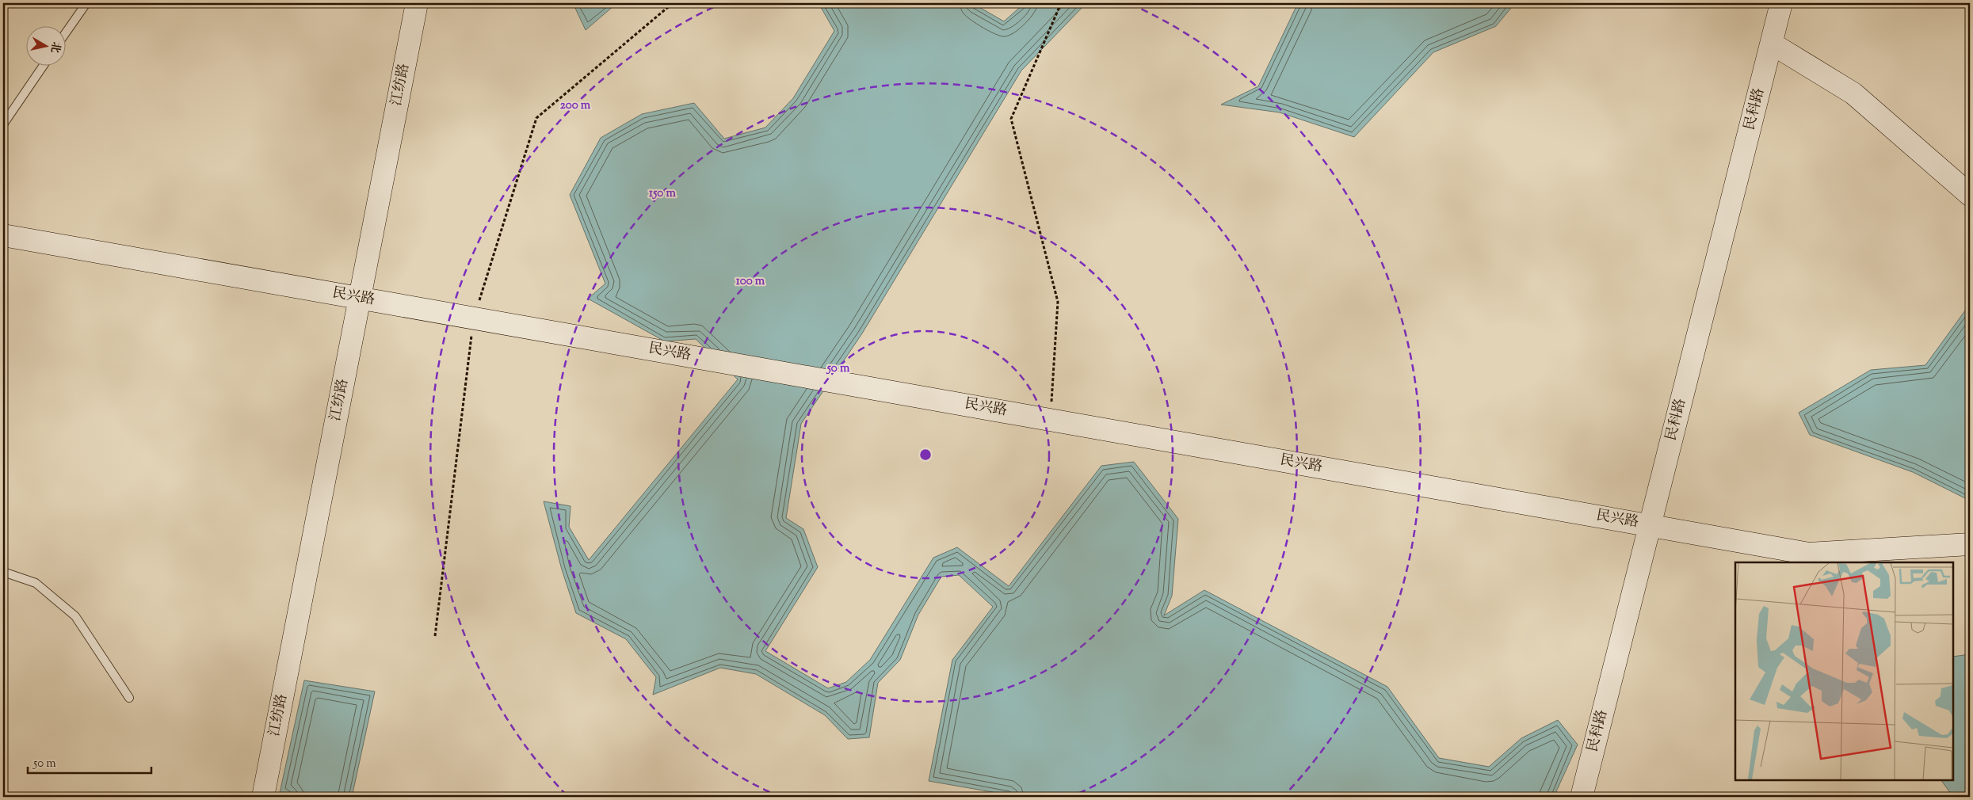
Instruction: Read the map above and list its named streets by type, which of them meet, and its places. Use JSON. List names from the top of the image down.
{
  "streets": {
    "street": ["江纺路", "民科路", "民兴路"]
  },
  "crossings": [
    ["江纺路", "民兴路"],
    ["民科路", "民兴路"]
  ],
  "scale_bar": "50 m",
  "north": "right",
  "rings": [
    "200 m",
    "150 m",
    "100 m",
    "50 m"
  ]
}
